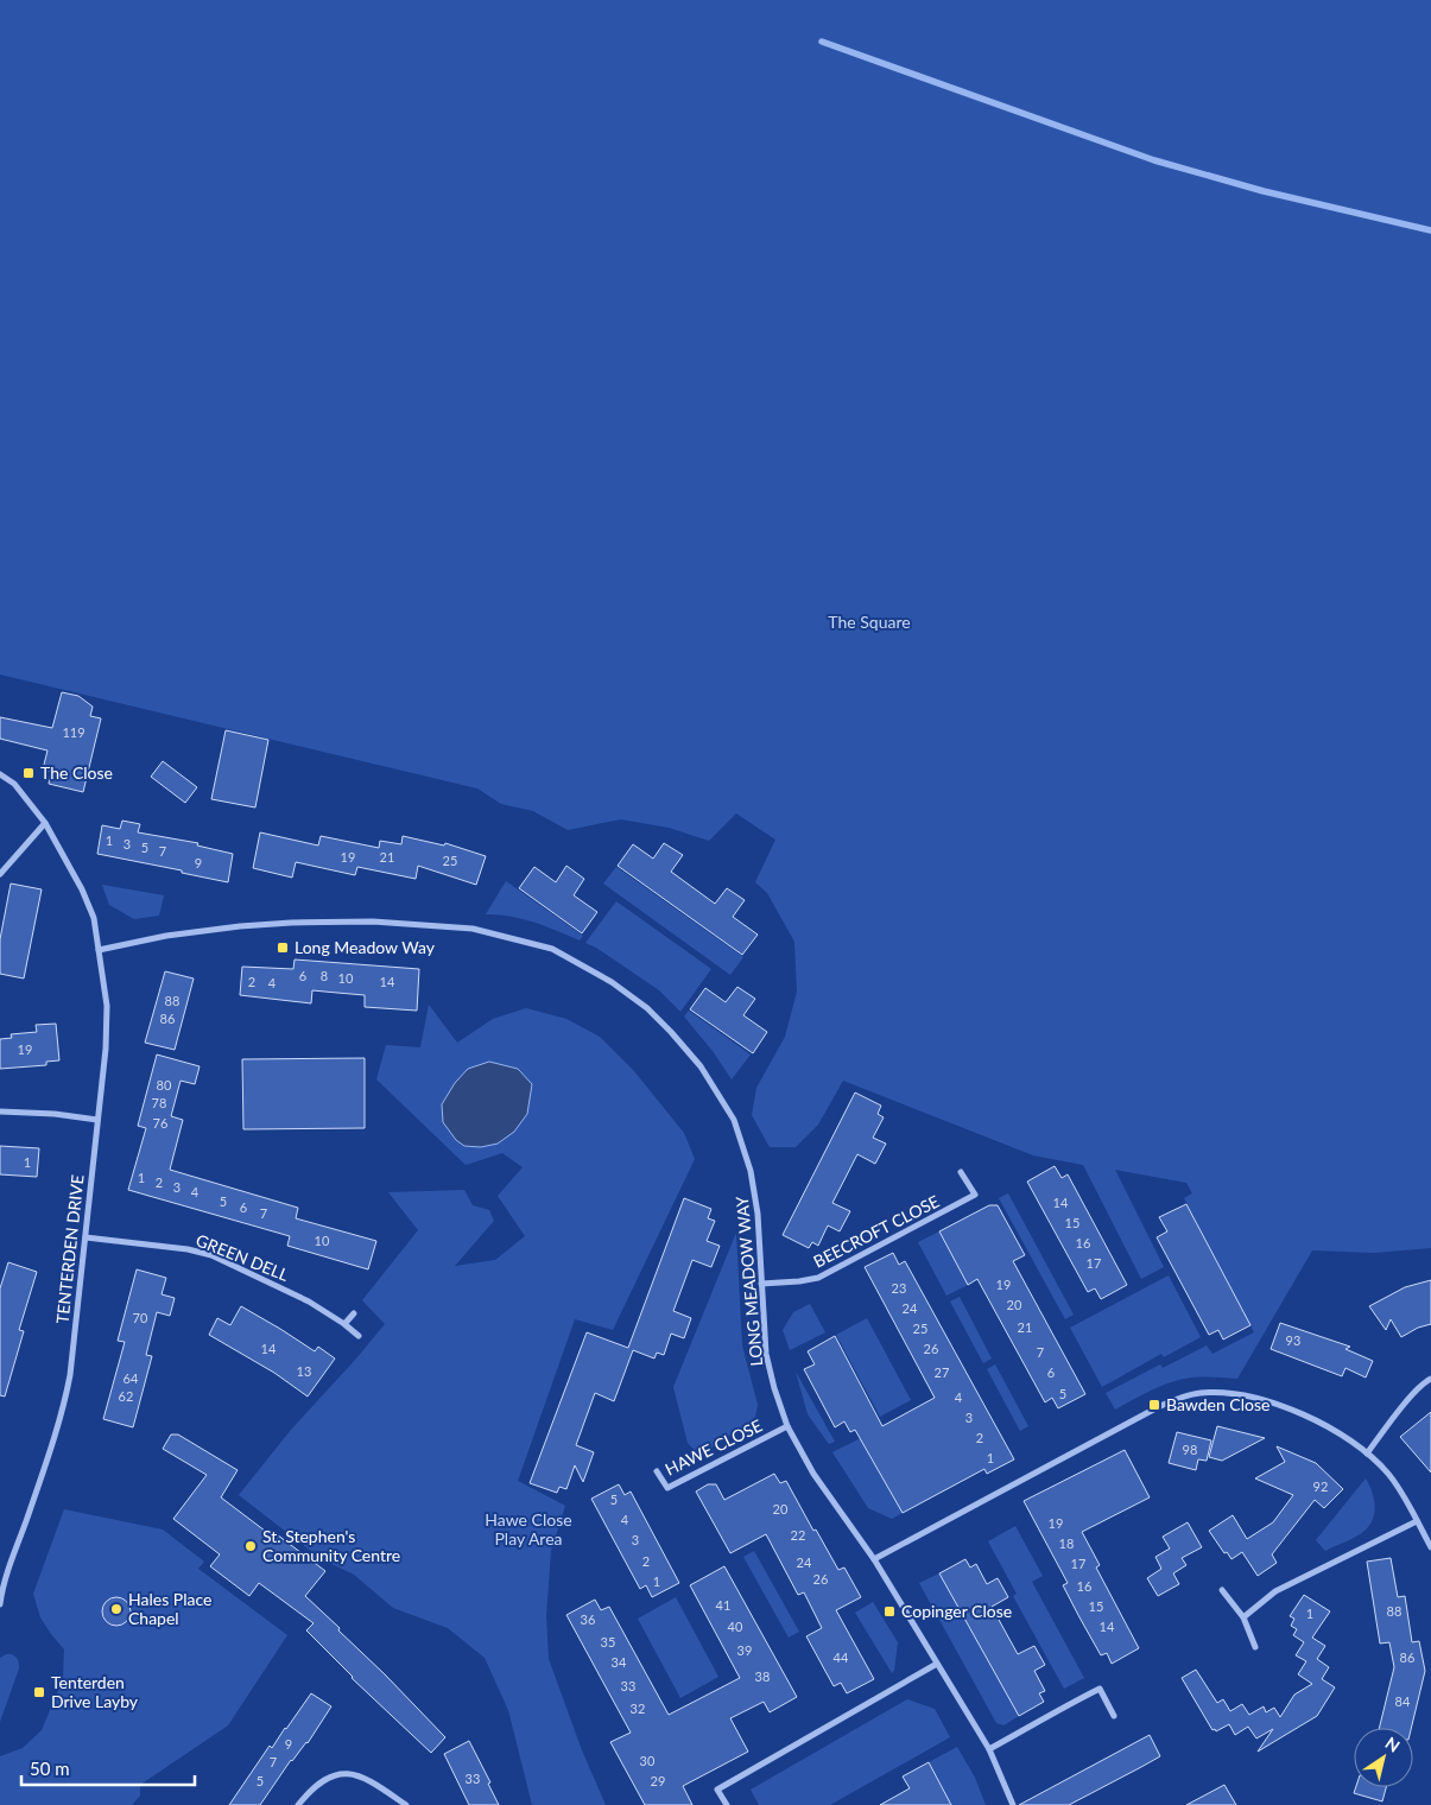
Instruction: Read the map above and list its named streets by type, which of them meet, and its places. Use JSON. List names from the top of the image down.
{
  "streets": {
    "street": [
      "BEECROFT CLOSE",
      "TENTERDEN DRIVE",
      "GREEN DELL",
      "LONG MEADOW WAY",
      "HAWE CLOSE"
    ]
  },
  "crossings": [
    ["BEECROFT CLOSE", "LONG MEADOW WAY"],
    ["TENTERDEN DRIVE", "GREEN DELL"],
    ["TENTERDEN DRIVE", "LONG MEADOW WAY"],
    ["LONG MEADOW WAY", "HAWE CLOSE"]
  ],
  "parks": ["The Square", "Hawe Close Play Area"],
  "places": {
    "transit": [
      "The Close",
      "Long Meadow Way",
      "Bawden Close",
      "Copinger Close",
      "Tenterden Drive Layby"
    ],
    "other": ["St. Stephen's Community Centre", "Hales Place Chapel"]
  },
  "house_numbers": [
    "119",
    "1",
    "3",
    "5",
    "7",
    "19",
    "21",
    "25",
    "9",
    "6",
    "8",
    "10",
    "2",
    "14",
    "4",
    "88",
    "86",
    "19",
    "80",
    "78",
    "76",
    "1",
    "1",
    "2",
    "3",
    "4",
    "5",
    "14",
    "6",
    "7",
    "15",
    "10",
    "16",
    "17",
    "19",
    "23",
    "20",
    "24",
    "70",
    "21",
    "25",
    "93",
    "14",
    "26",
    "7",
    "13",
    "27",
    "6",
    "64",
    "5",
    "62",
    "4",
    "3",
    "2",
    "98",
    "1",
    "92",
    "5",
    "20",
    "4",
    "19",
    "22",
    "3",
    "18",
    "2",
    "24",
    "17",
    "26",
    "1",
    "16",
    "41",
    "15",
    "88",
    "1",
    "36",
    "40",
    "14",
    "35",
    "39",
    "44",
    "86",
    "34",
    "38",
    "33",
    "84",
    "32",
    "9",
    "30",
    "7",
    "33",
    "5",
    "29"
  ],
  "scale_bar": "50 m",
  "north": "top right"
}
